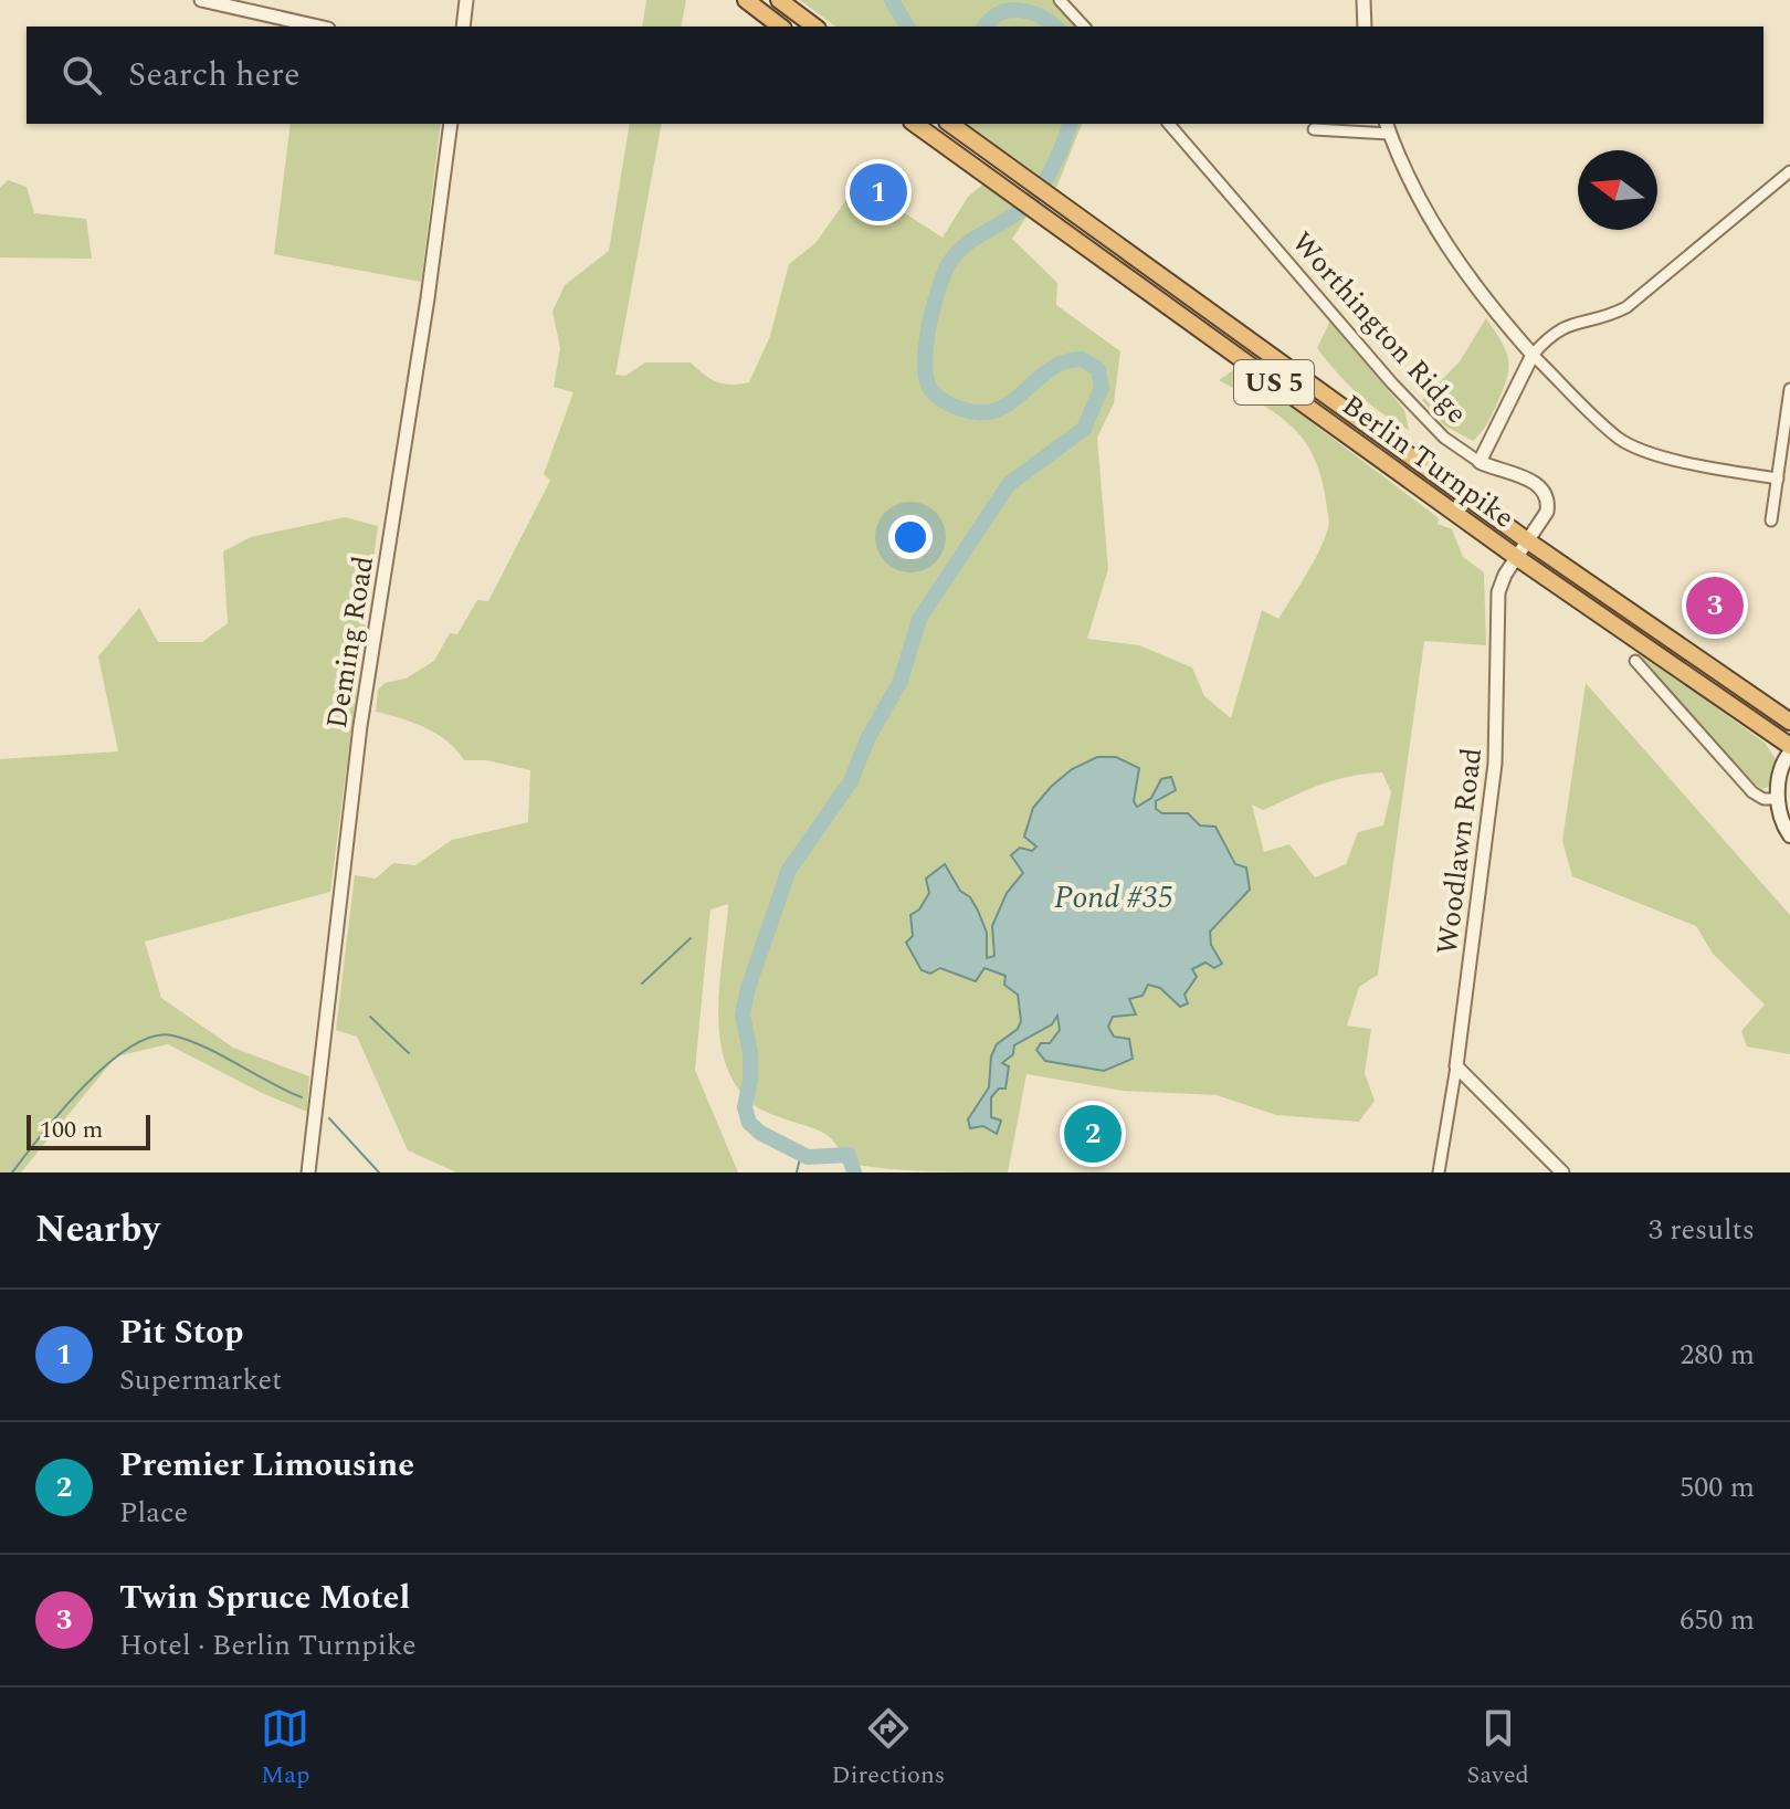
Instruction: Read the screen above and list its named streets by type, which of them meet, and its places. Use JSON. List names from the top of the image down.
{
  "streets": {
    "highway": ["US 5", "Berlin Turnpike"],
    "street": ["Worthington Ridge", "Deming Road", "Woodlawn Road"]
  },
  "crossings": [
    ["Worthington Ridge", "Berlin Turnpike"],
    ["Worthington Ridge", "Woodlawn Road"],
    ["Berlin Turnpike", "Woodlawn Road"]
  ],
  "water": ["Pond #35"],
  "scale_bar": "100 m",
  "north": "left",
  "page": {
    "search": "Search here",
    "pins": ["1", "3", "2"],
    "scale": "100 m",
    "heading": ["Nearby", "3 results"],
    "list": [
      {
        "mark": "1",
        "name": "Pit Stop",
        "note": "Supermarket",
        "value": "280 m"
      },
      {
        "mark": "2",
        "name": "Premier Limousine",
        "note": "Place",
        "value": "500 m"
      },
      {
        "mark": "3",
        "name": "Twin Spruce Motel",
        "note": "Hotel · Berlin Turnpike",
        "value": "650 m"
      }
    ],
    "nav": ["Map", "Directions", "Saved"]
  }
}
